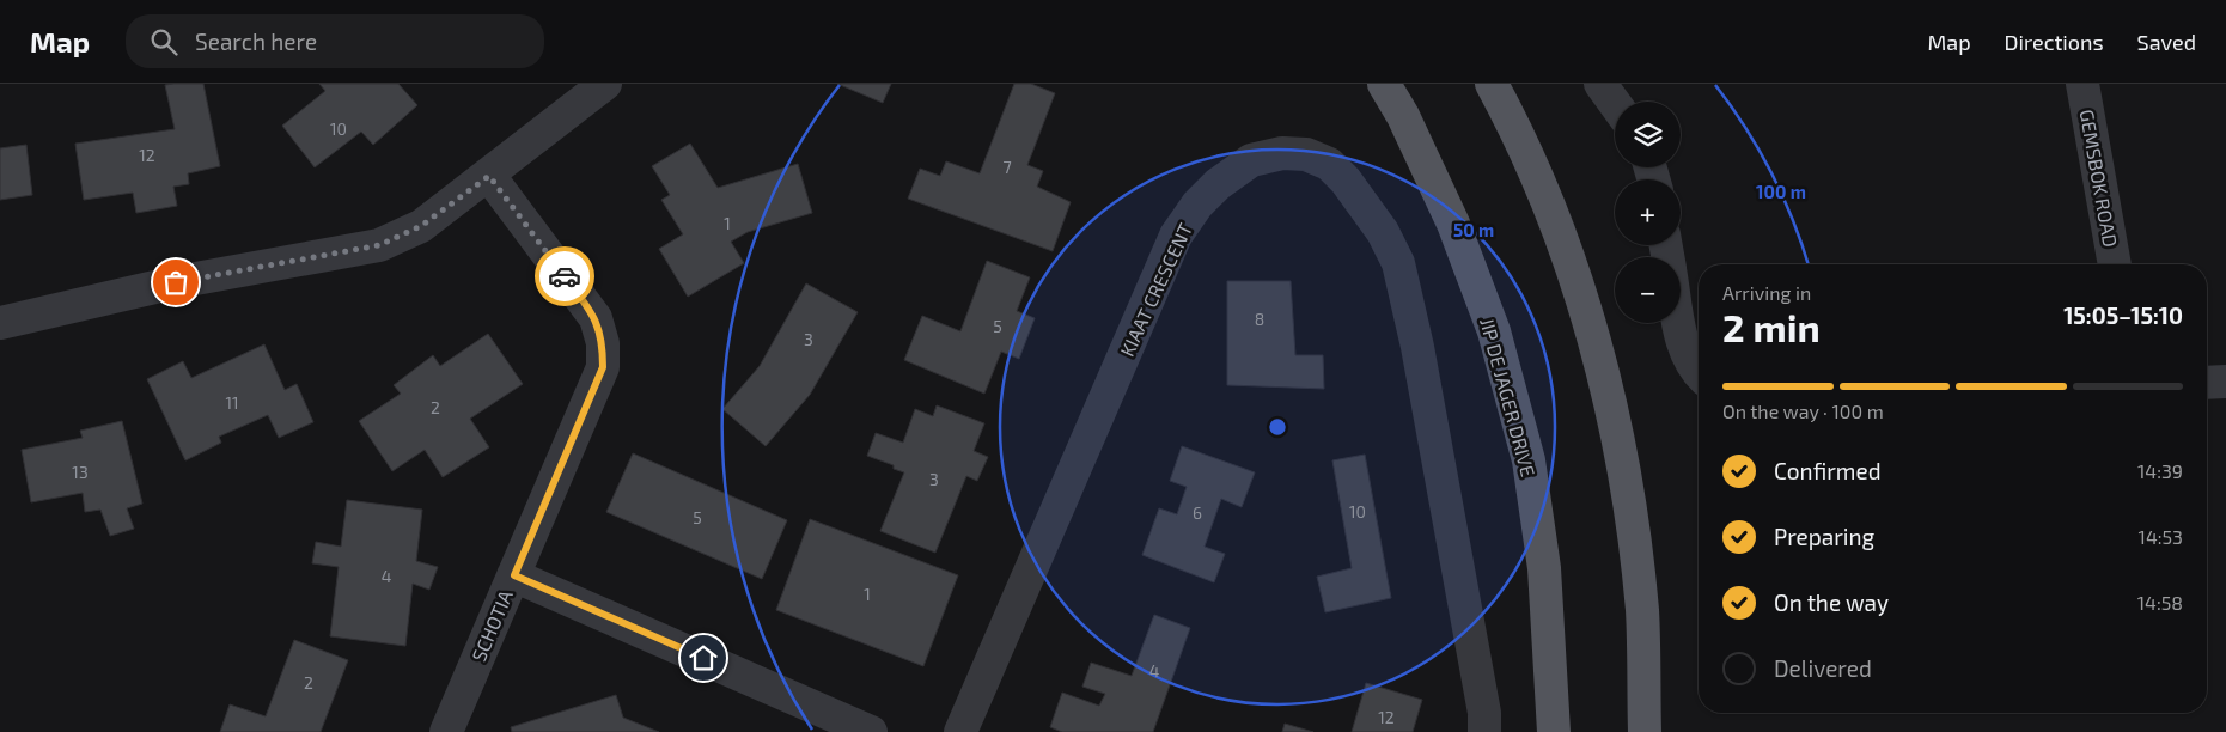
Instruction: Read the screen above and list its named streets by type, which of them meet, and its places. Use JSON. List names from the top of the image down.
{
  "streets": {
    "main road": ["JIP DE JAGER DRIVE"],
    "street": ["GEMSBOK ROAD", "KIAAT CRESCENT", "SCHOTIA"]
  },
  "house_numbers": [
    "10",
    "12",
    "7",
    "1",
    "8",
    "5",
    "3",
    "11",
    "2",
    "13",
    "3",
    "10",
    "6",
    "5",
    "4",
    "1",
    "4",
    "2",
    "12"
  ],
  "page": {
    "header": "Map",
    "search": "Search here",
    "nav": ["Map", "Directions", "Saved"],
    "map_buttons": ["+", "−"],
    "heading": ["2 min", "Arriving in", "15:05–15:10"],
    "bar": "On the way · 100 m",
    "list": [
      ["Confirmed", "14:39"],
      ["Preparing", "14:53"],
      ["On the way", "14:58"],
      "Delivered"
    ]
  },
  "rings": ["100 m", "50 m"]
}
